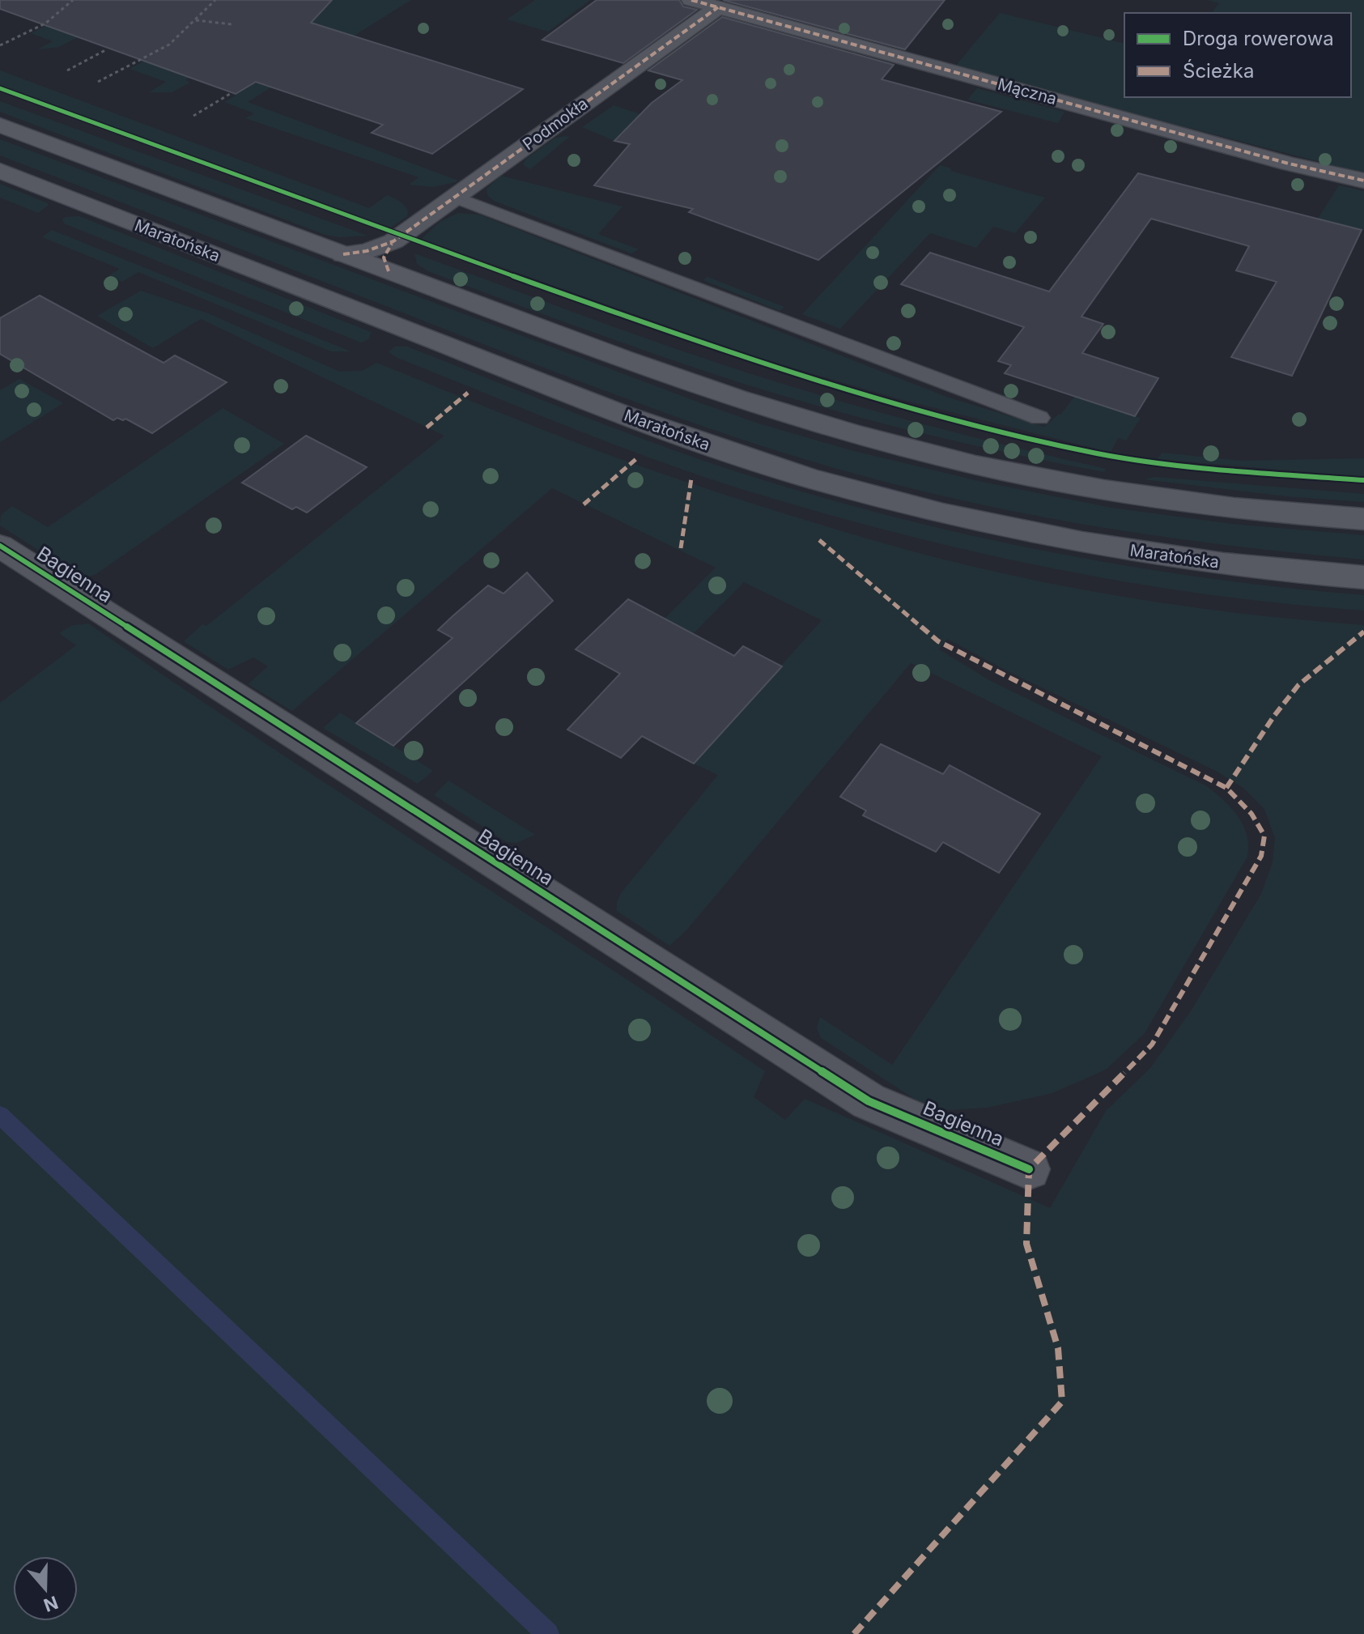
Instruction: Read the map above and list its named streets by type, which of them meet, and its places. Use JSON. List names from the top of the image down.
{
  "streets": {
    "main road": ["Maratońska"],
    "street": ["Mączna", "Podmokła", "Bagienna"]
  },
  "crossings": [
    ["Mączna", "Podmokła"]
  ],
  "legend": ["Droga rowerowa", "Ścieżka"],
  "north": "bottom"
}
